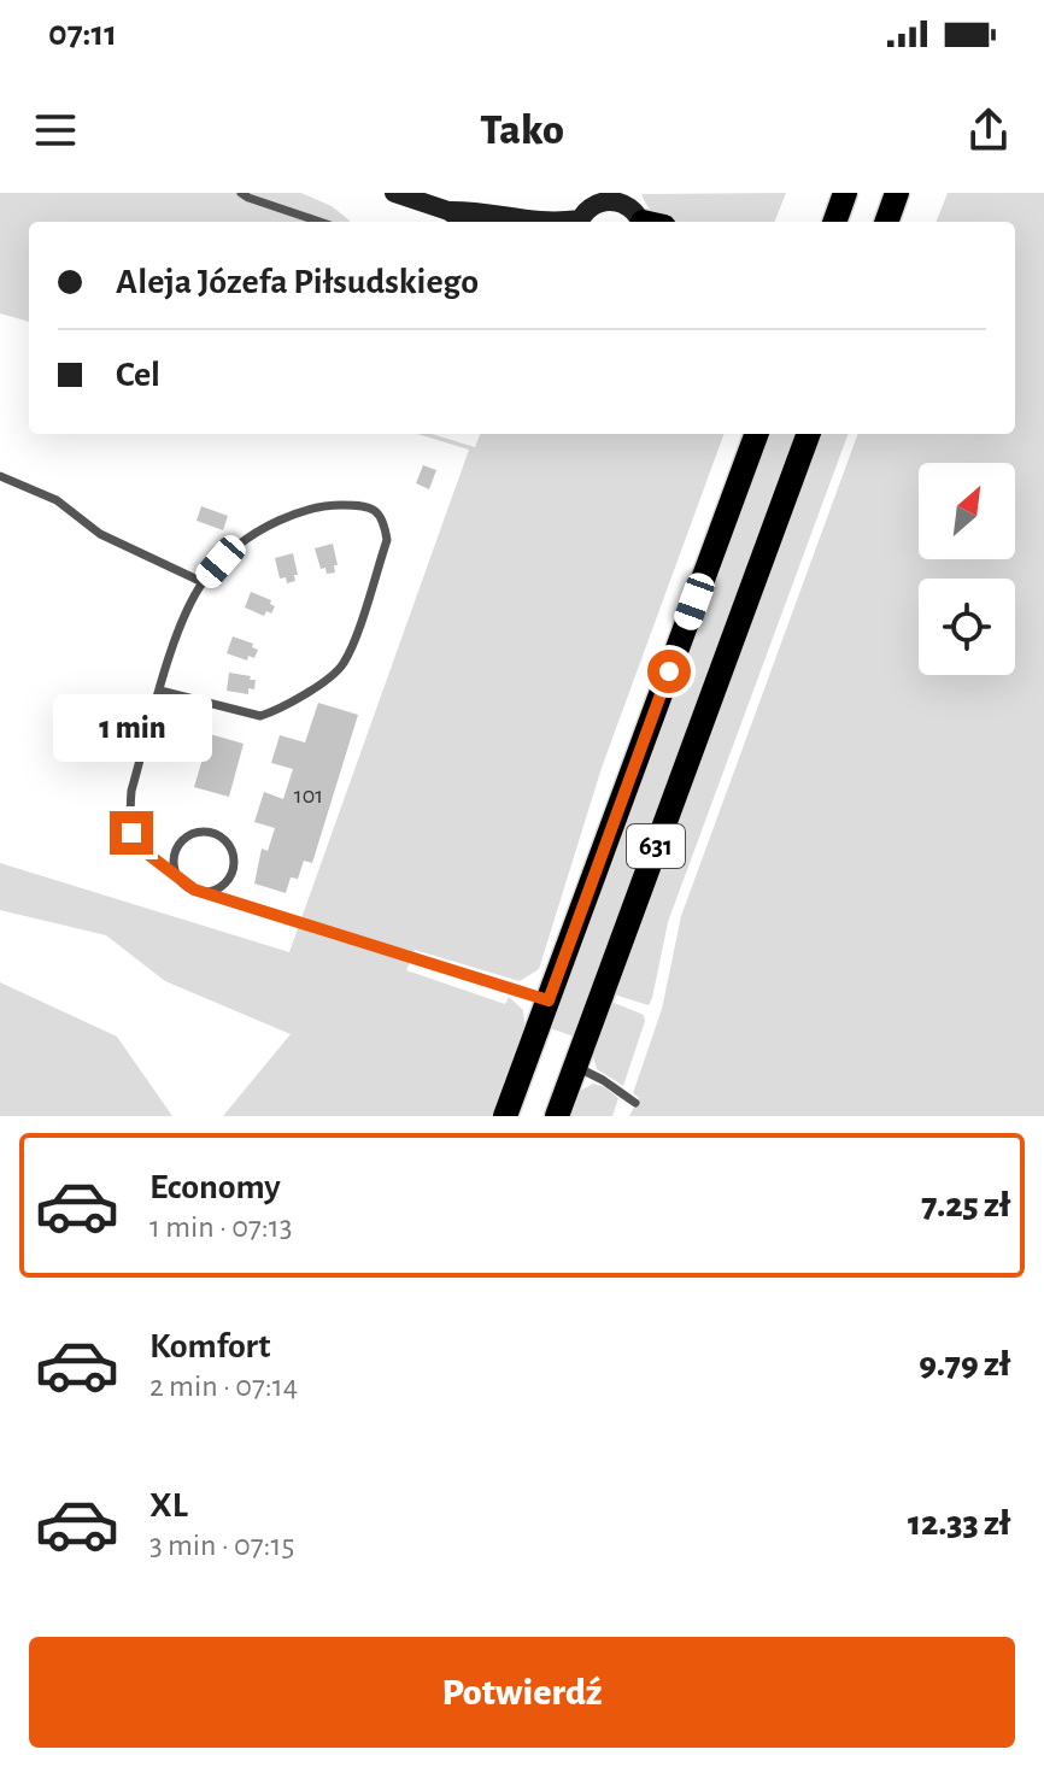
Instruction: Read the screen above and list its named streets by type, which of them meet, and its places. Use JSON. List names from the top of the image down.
{
  "streets": {
    "main road": ["631"]
  },
  "house_numbers": ["101"],
  "north": "top right",
  "page": {
    "status": "07:11",
    "header": "Tako",
    "banner": ["Aleja Józefa Piłsudskiego", "Cel"],
    "bubble": "1 min",
    "list": [
      {
        "name": "Economy",
        "note": "1 min · 07:13",
        "value": "7.25 zł"
      },
      {
        "name": "Komfort",
        "note": "2 min · 07:14",
        "value": "9.79 zł"
      },
      {
        "name": "XL",
        "note": "3 min · 07:15",
        "value": "12.33 zł"
      }
    ],
    "buttons": "Potwierdź"
  }
}
